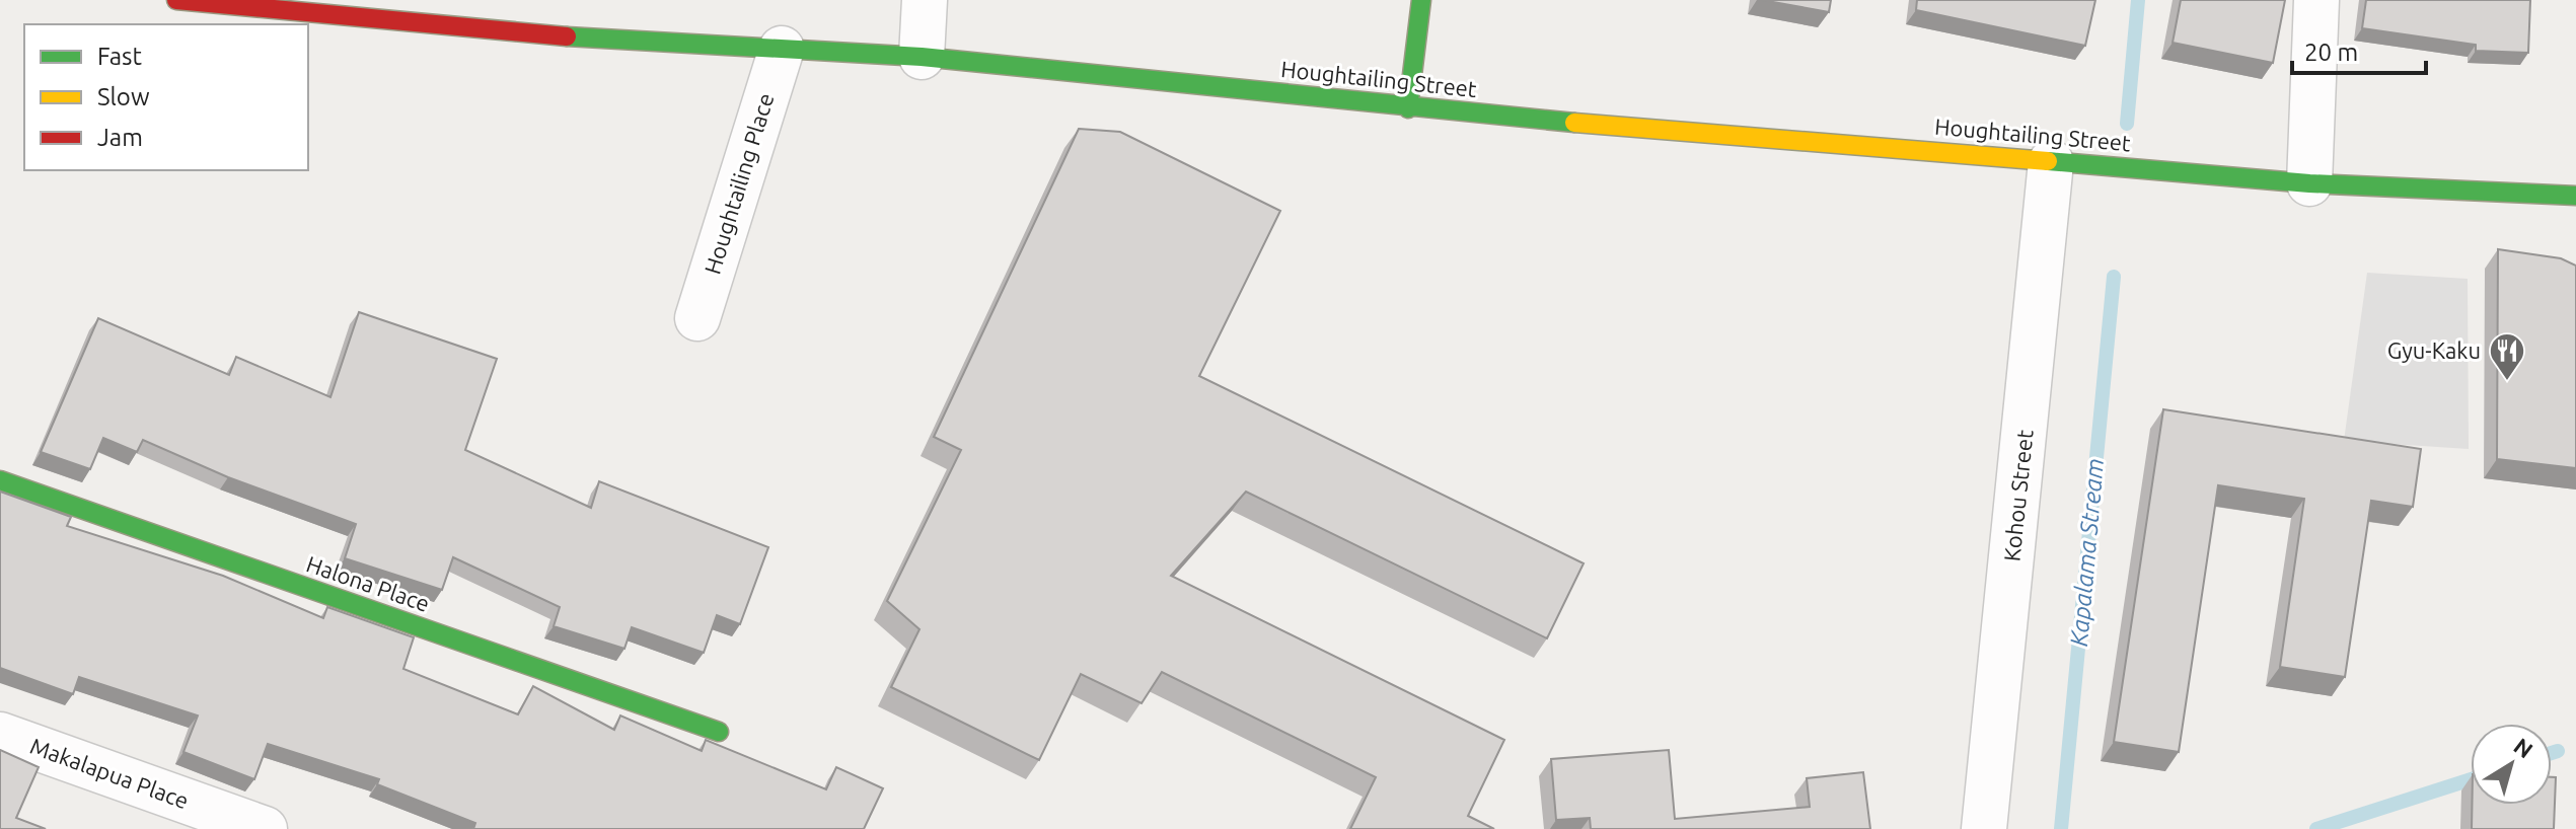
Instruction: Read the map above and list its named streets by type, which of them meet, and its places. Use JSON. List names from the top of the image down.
{
  "streets": {
    "main road": ["Houghtailing Street", "Halona Place"],
    "street": ["Houghtailing Place", "Kohou Street", "Makalapua Place"]
  },
  "crossings": [
    ["Houghtailing Street", "Houghtailing Place"],
    ["Houghtailing Street", "Kohou Street"]
  ],
  "water": ["Kapalama Stream"],
  "places": {
    "restaurant": ["Gyu-Kaku"]
  },
  "legend": ["Fast", "Slow", "Jam"],
  "scale_bar": "20 m",
  "north": "top right"
}
